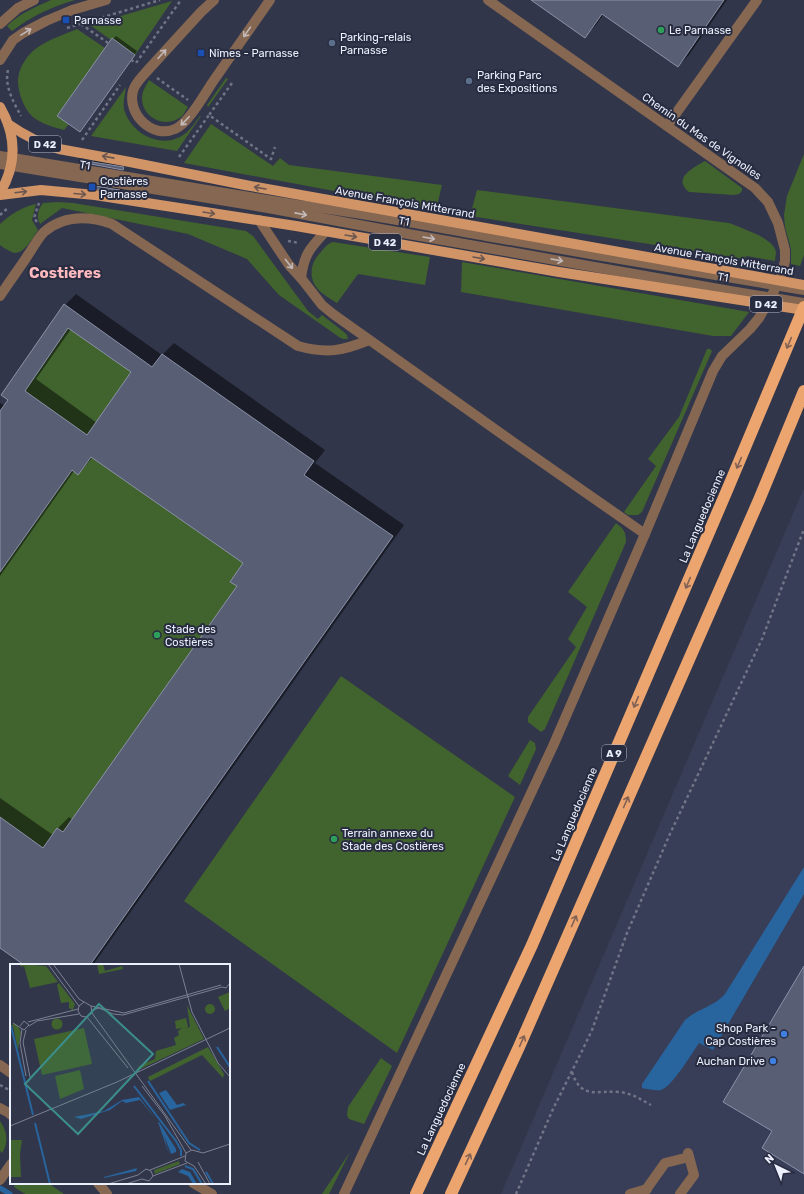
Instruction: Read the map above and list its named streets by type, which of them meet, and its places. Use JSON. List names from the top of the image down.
{
  "streets": {
    "highway": ["La Languedocienne", "A 9"],
    "main road": ["D 42", "Avenue François Mitterrand"],
    "street": ["Chemin du Mas de Vignolles", "T1"]
  },
  "crossings": [
    ["D 42", "T1"],
    ["D 42", "La Languedocienne"],
    ["T1", "Avenue François Mitterrand"]
  ],
  "districts": ["Costières"],
  "places": {
    "transit": ["Parnasse", "Nîmes - Parnasse", "Costières Parnasse"],
    "other": [
      "Le Parnasse",
      "Parking-relais Parnasse",
      "Parking Parc des Expositions",
      "Stade des Costières",
      "Terrain annexe du Stade des Costières",
      "Shop Park - Cap Costières",
      "Auchan Drive"
    ]
  },
  "north": "top left"
}
